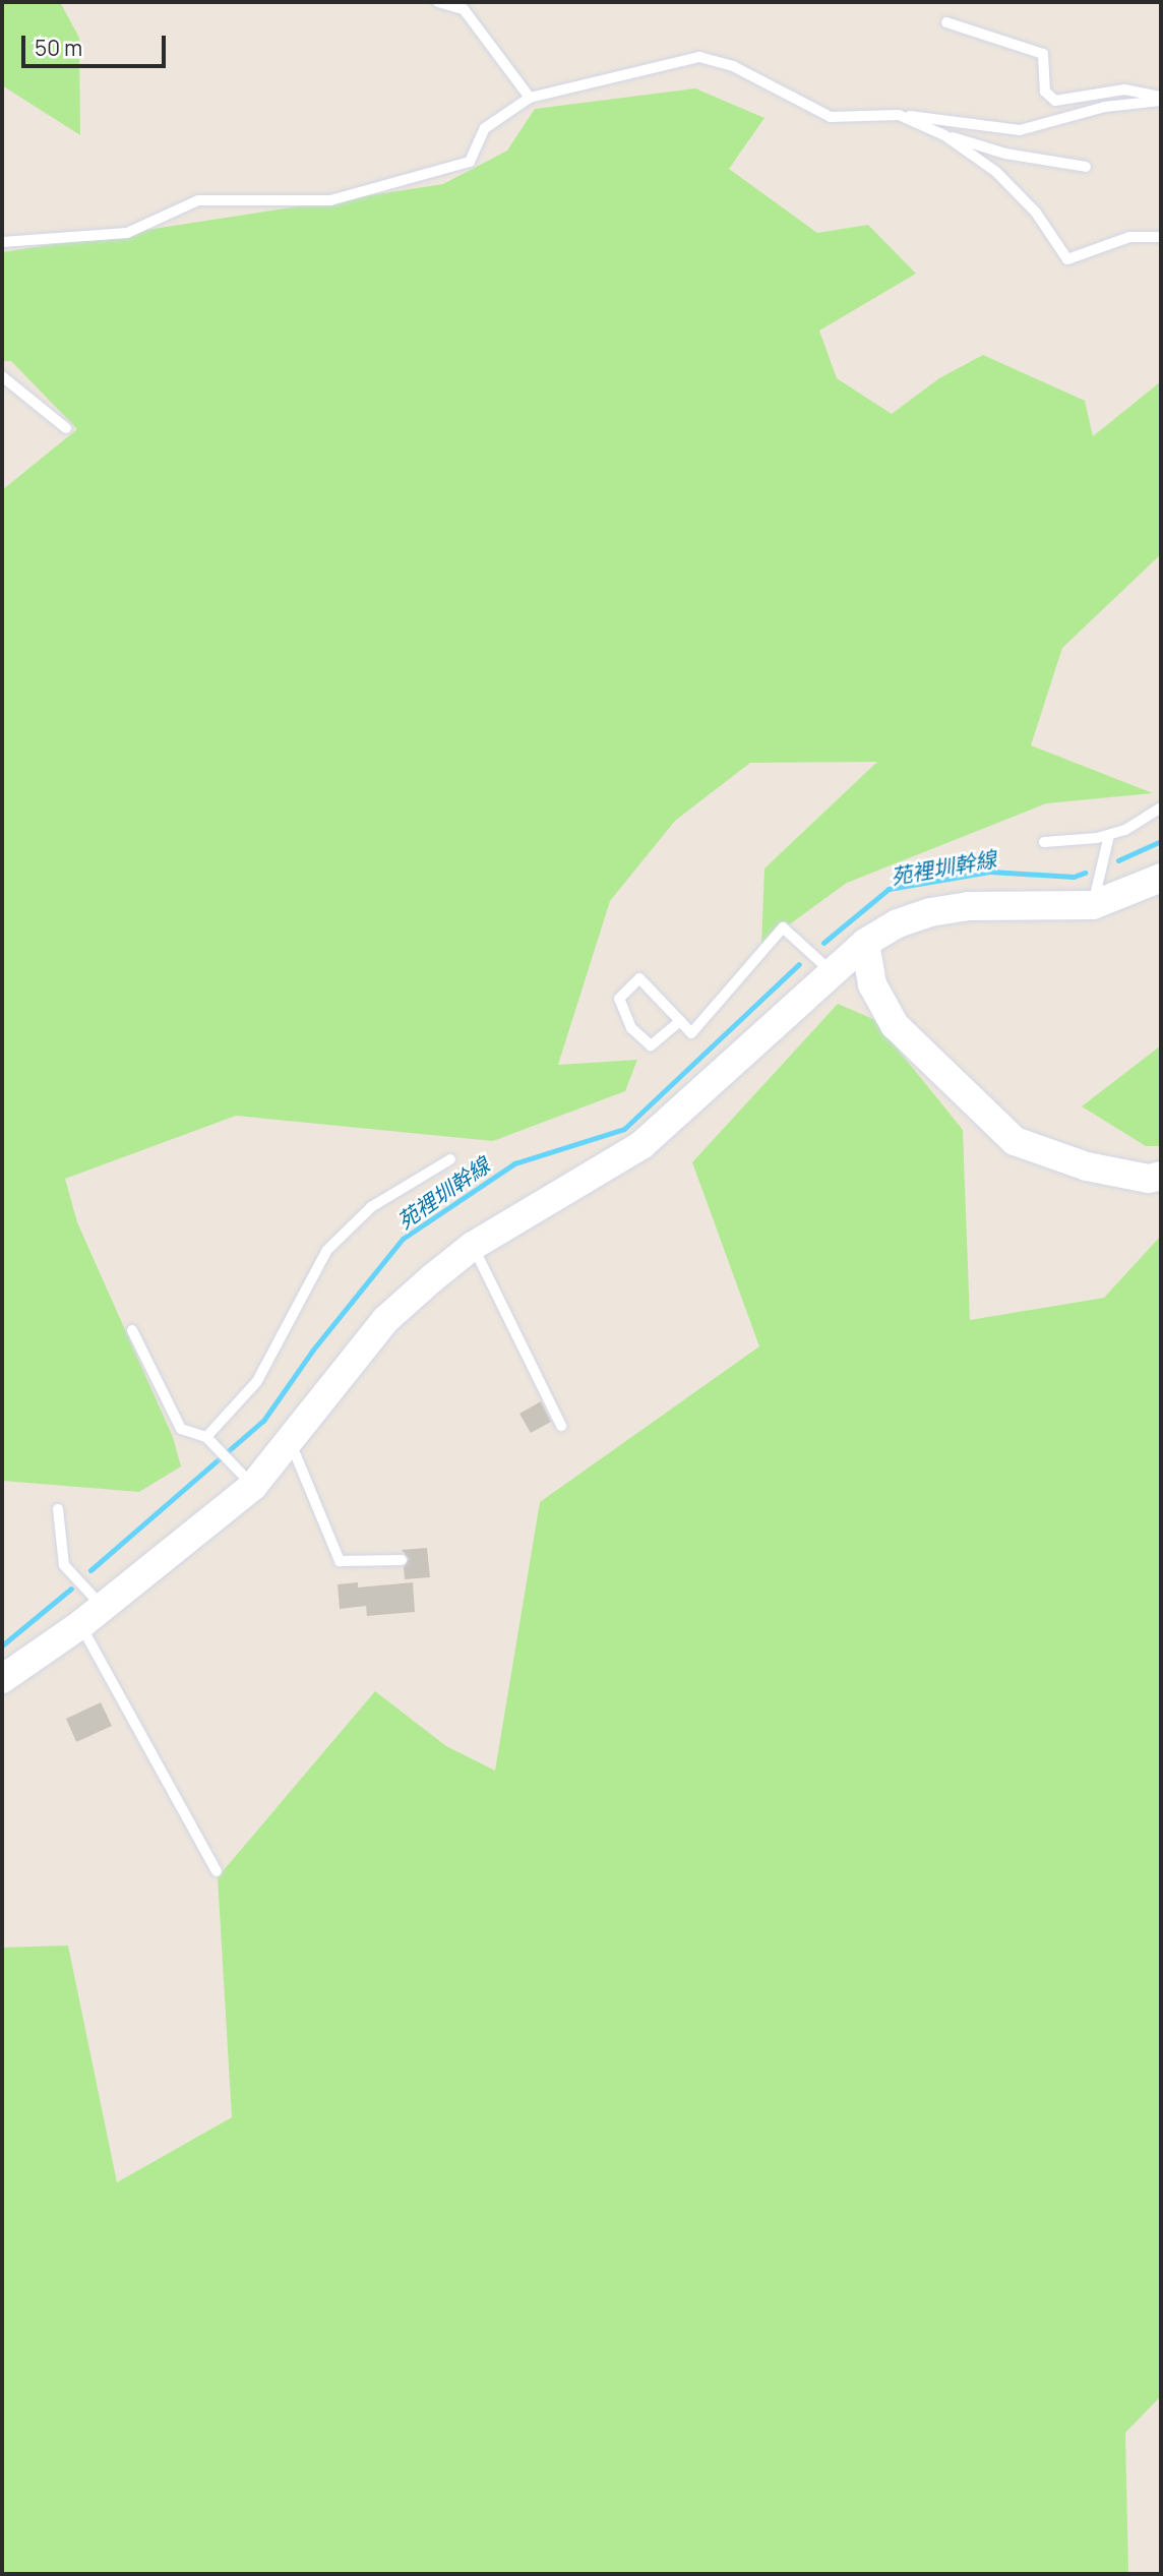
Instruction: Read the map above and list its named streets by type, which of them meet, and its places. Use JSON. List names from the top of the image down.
{
  "water": ["苑裡圳幹線"],
  "scale_bar": "50 m"
}
